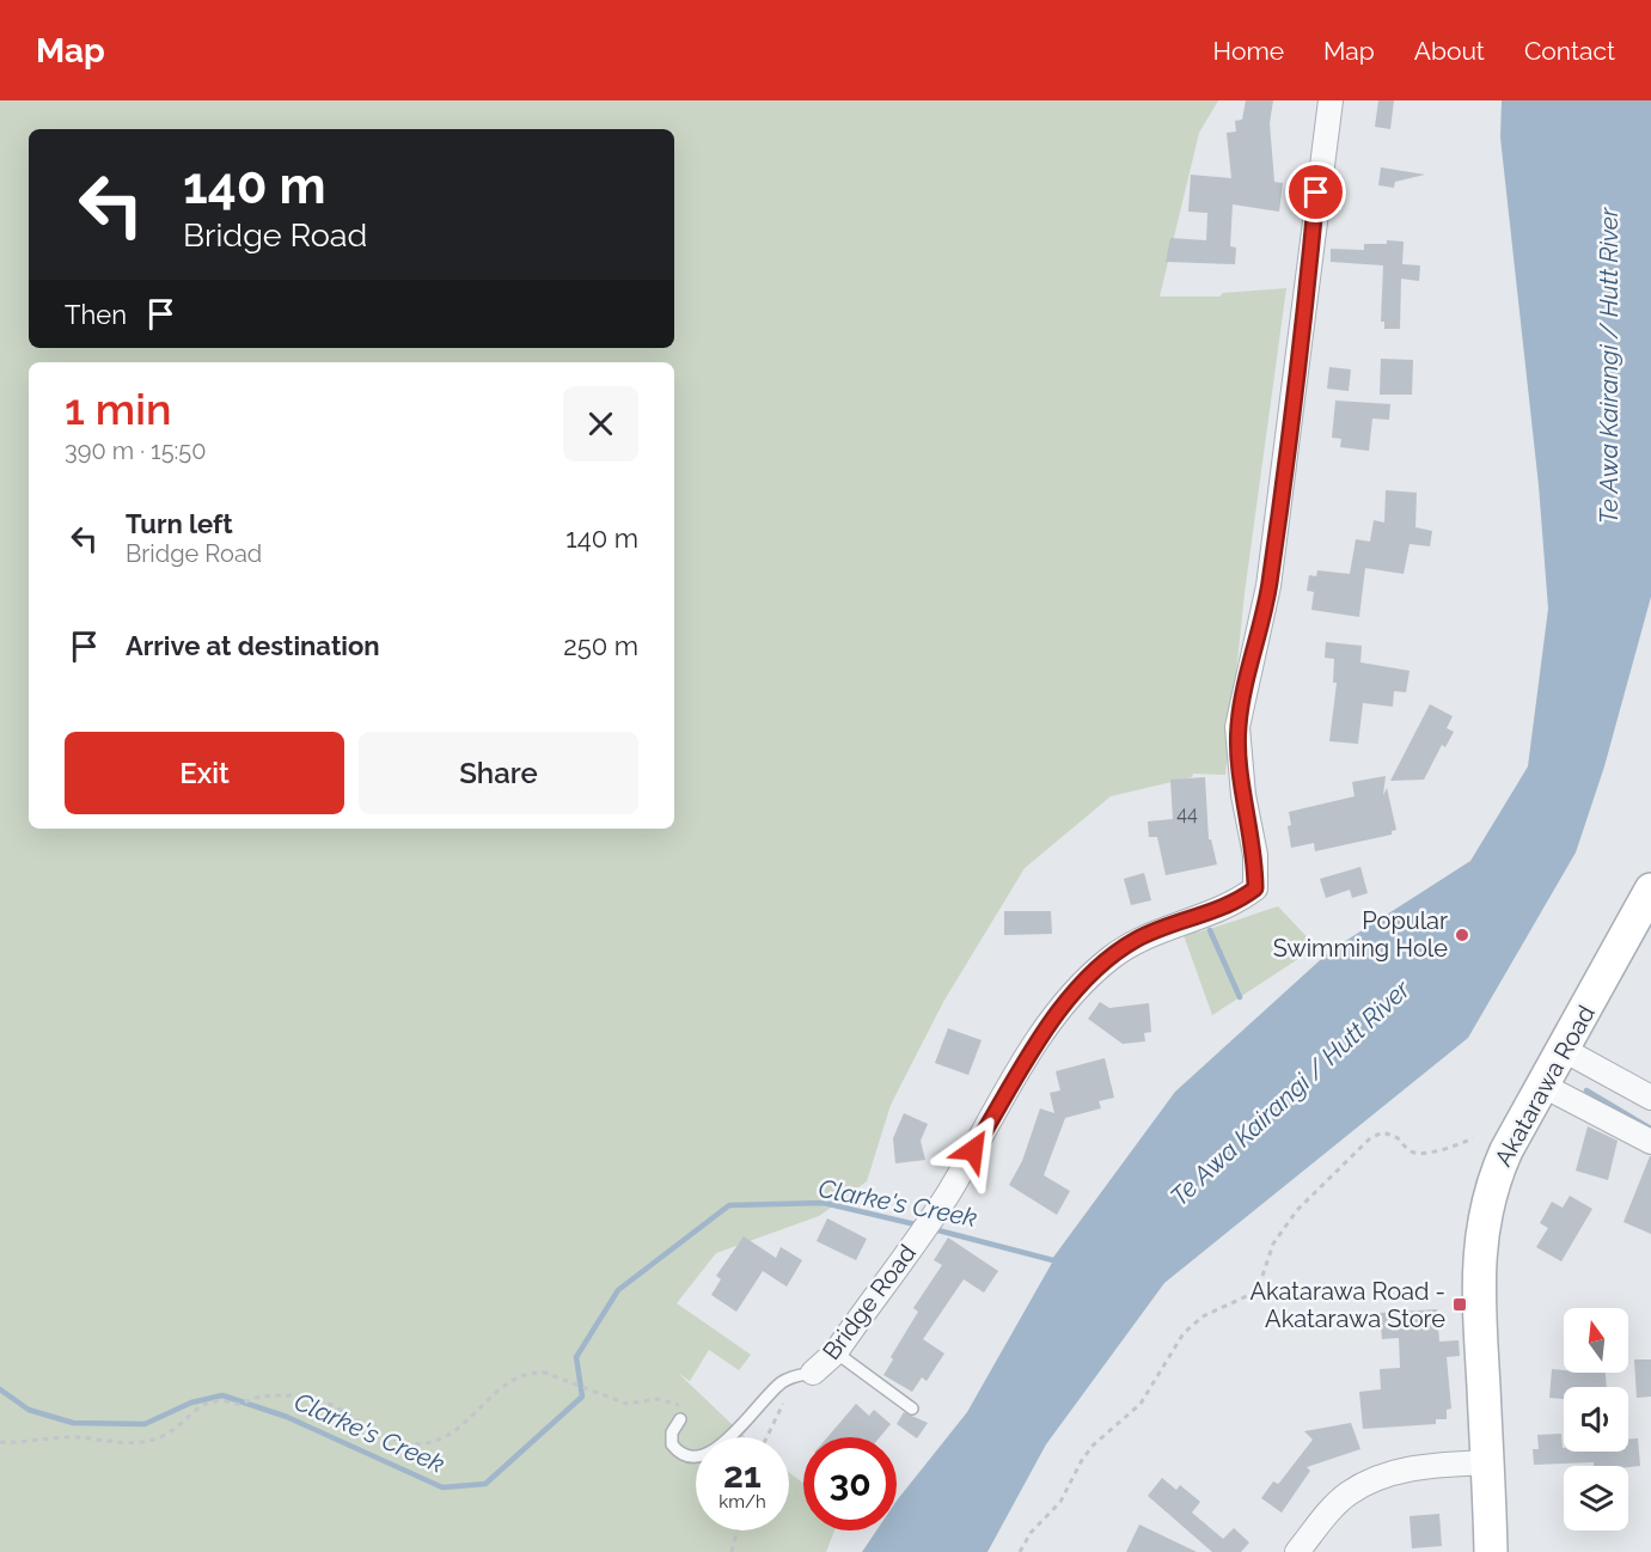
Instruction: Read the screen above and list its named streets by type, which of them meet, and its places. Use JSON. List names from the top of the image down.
{
  "streets": {
    "street": ["Akatarawa Road", "Bridge Road"]
  },
  "water": ["Te Awa Kairangi / Hutt River", "Clarke's Creek"],
  "places": {
    "other": ["Popular Swimming Hole"],
    "transit": ["Akatarawa Road - Akatarawa Store"]
  },
  "house_numbers": ["44"],
  "north": "top",
  "page": {
    "header": "Map",
    "nav": [
      "Home",
      "Map",
      "About",
      "Contact"
    ],
    "turn": ["140 m", "Bridge Road"],
    "then": "Then",
    "heading": ["1 min", "390 m · 15:50"],
    "list": [
      {
        "name": "Turn left",
        "note": "Bridge Road",
        "value": "140 m"
      },
      {
        "name": "Arrive at destination",
        "value": "250 m"
      }
    ],
    "buttons": ["Exit", "Share"],
    "speed": "21 km/h",
    "limit": "30"
  }
}
